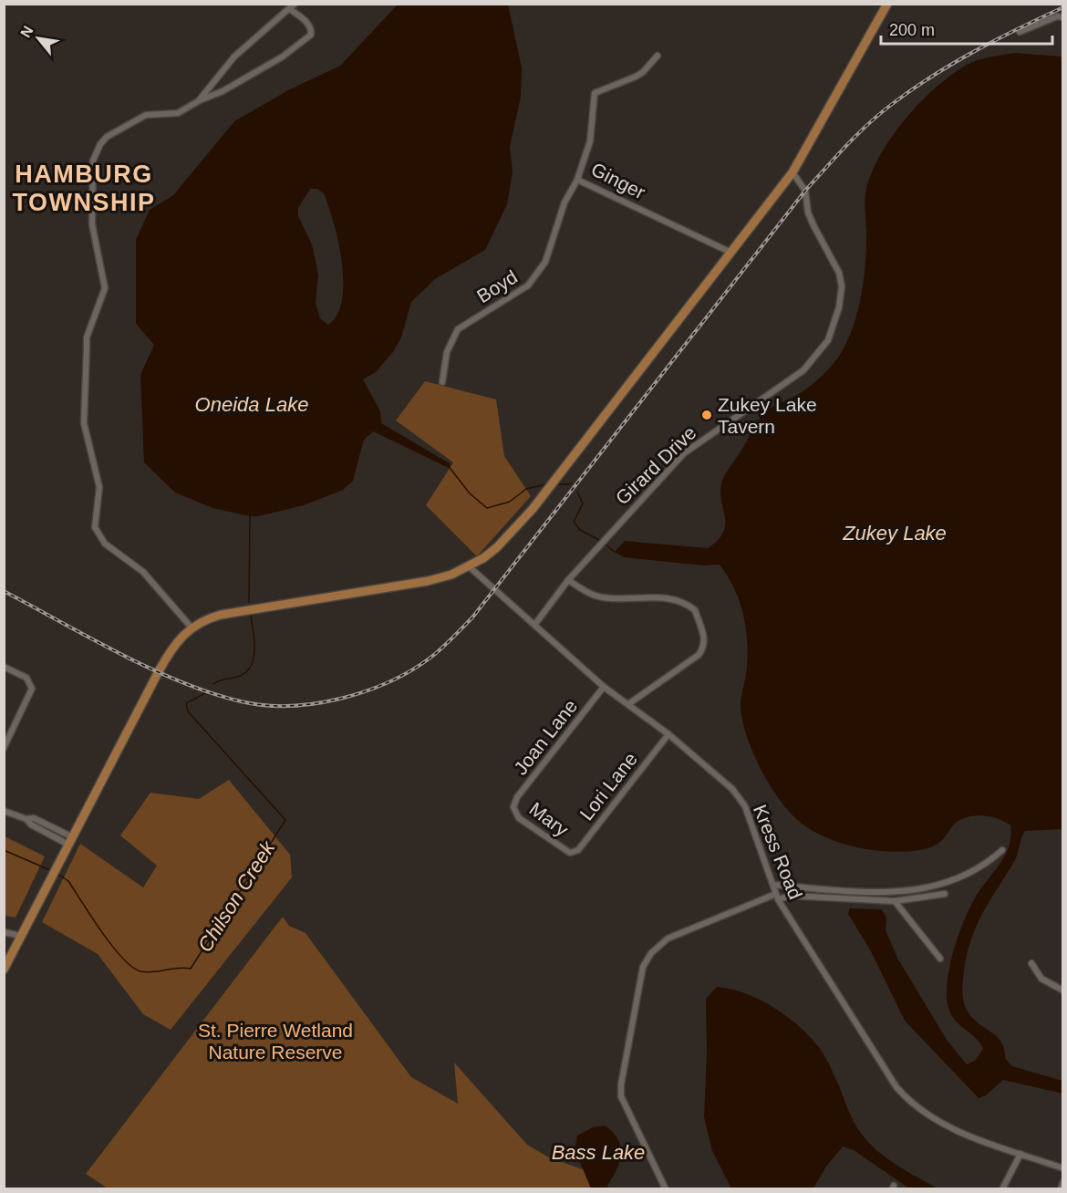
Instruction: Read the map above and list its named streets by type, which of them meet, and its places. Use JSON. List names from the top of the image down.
{
  "streets": {
    "street": [
      "Ginger",
      "Boyd",
      "Girard Drive",
      "Joan Lane",
      "Lori Lane",
      "Mary",
      "Kress Road"
    ]
  },
  "crossings": [
    ["Ginger", "Boyd"],
    ["Girard Drive", "Kress Road"],
    ["Joan Lane", "Mary"],
    ["Joan Lane", "Kress Road"],
    ["Lori Lane", "Mary"],
    ["Lori Lane", "Kress Road"]
  ],
  "districts": ["HAMBURG TOWNSHIP"],
  "water": [
    "Oneida Lake",
    "Zukey Lake",
    "Chilson Creek",
    "Bass Lake"
  ],
  "parks": ["St. Pierre Wetland Nature Reserve"],
  "places": ["Zukey Lake Tavern"],
  "scale_bar": "200 m",
  "north": "top left"
}
